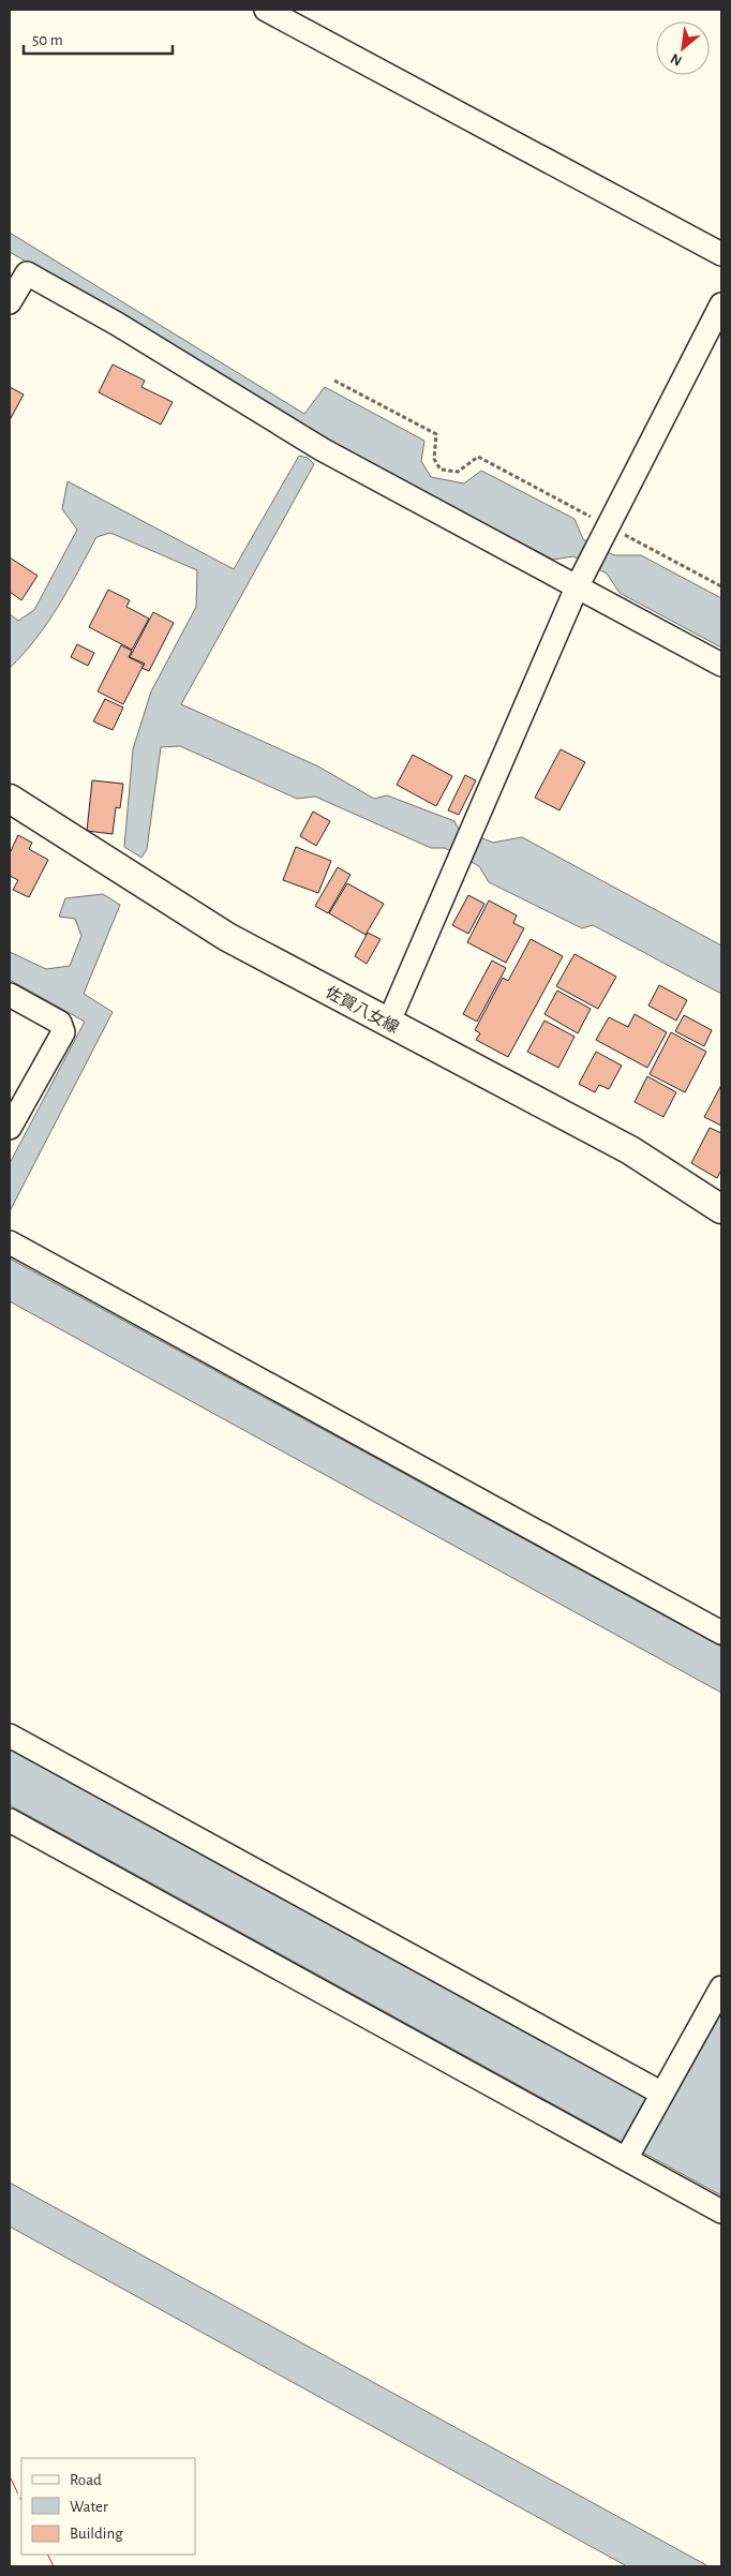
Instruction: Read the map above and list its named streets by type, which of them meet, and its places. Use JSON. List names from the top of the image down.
{
  "streets": {
    "main road": ["佐賀八女線"]
  },
  "legend": ["Road", "Water", "Building"],
  "scale_bar": "50 m",
  "north": "bottom left"
}
